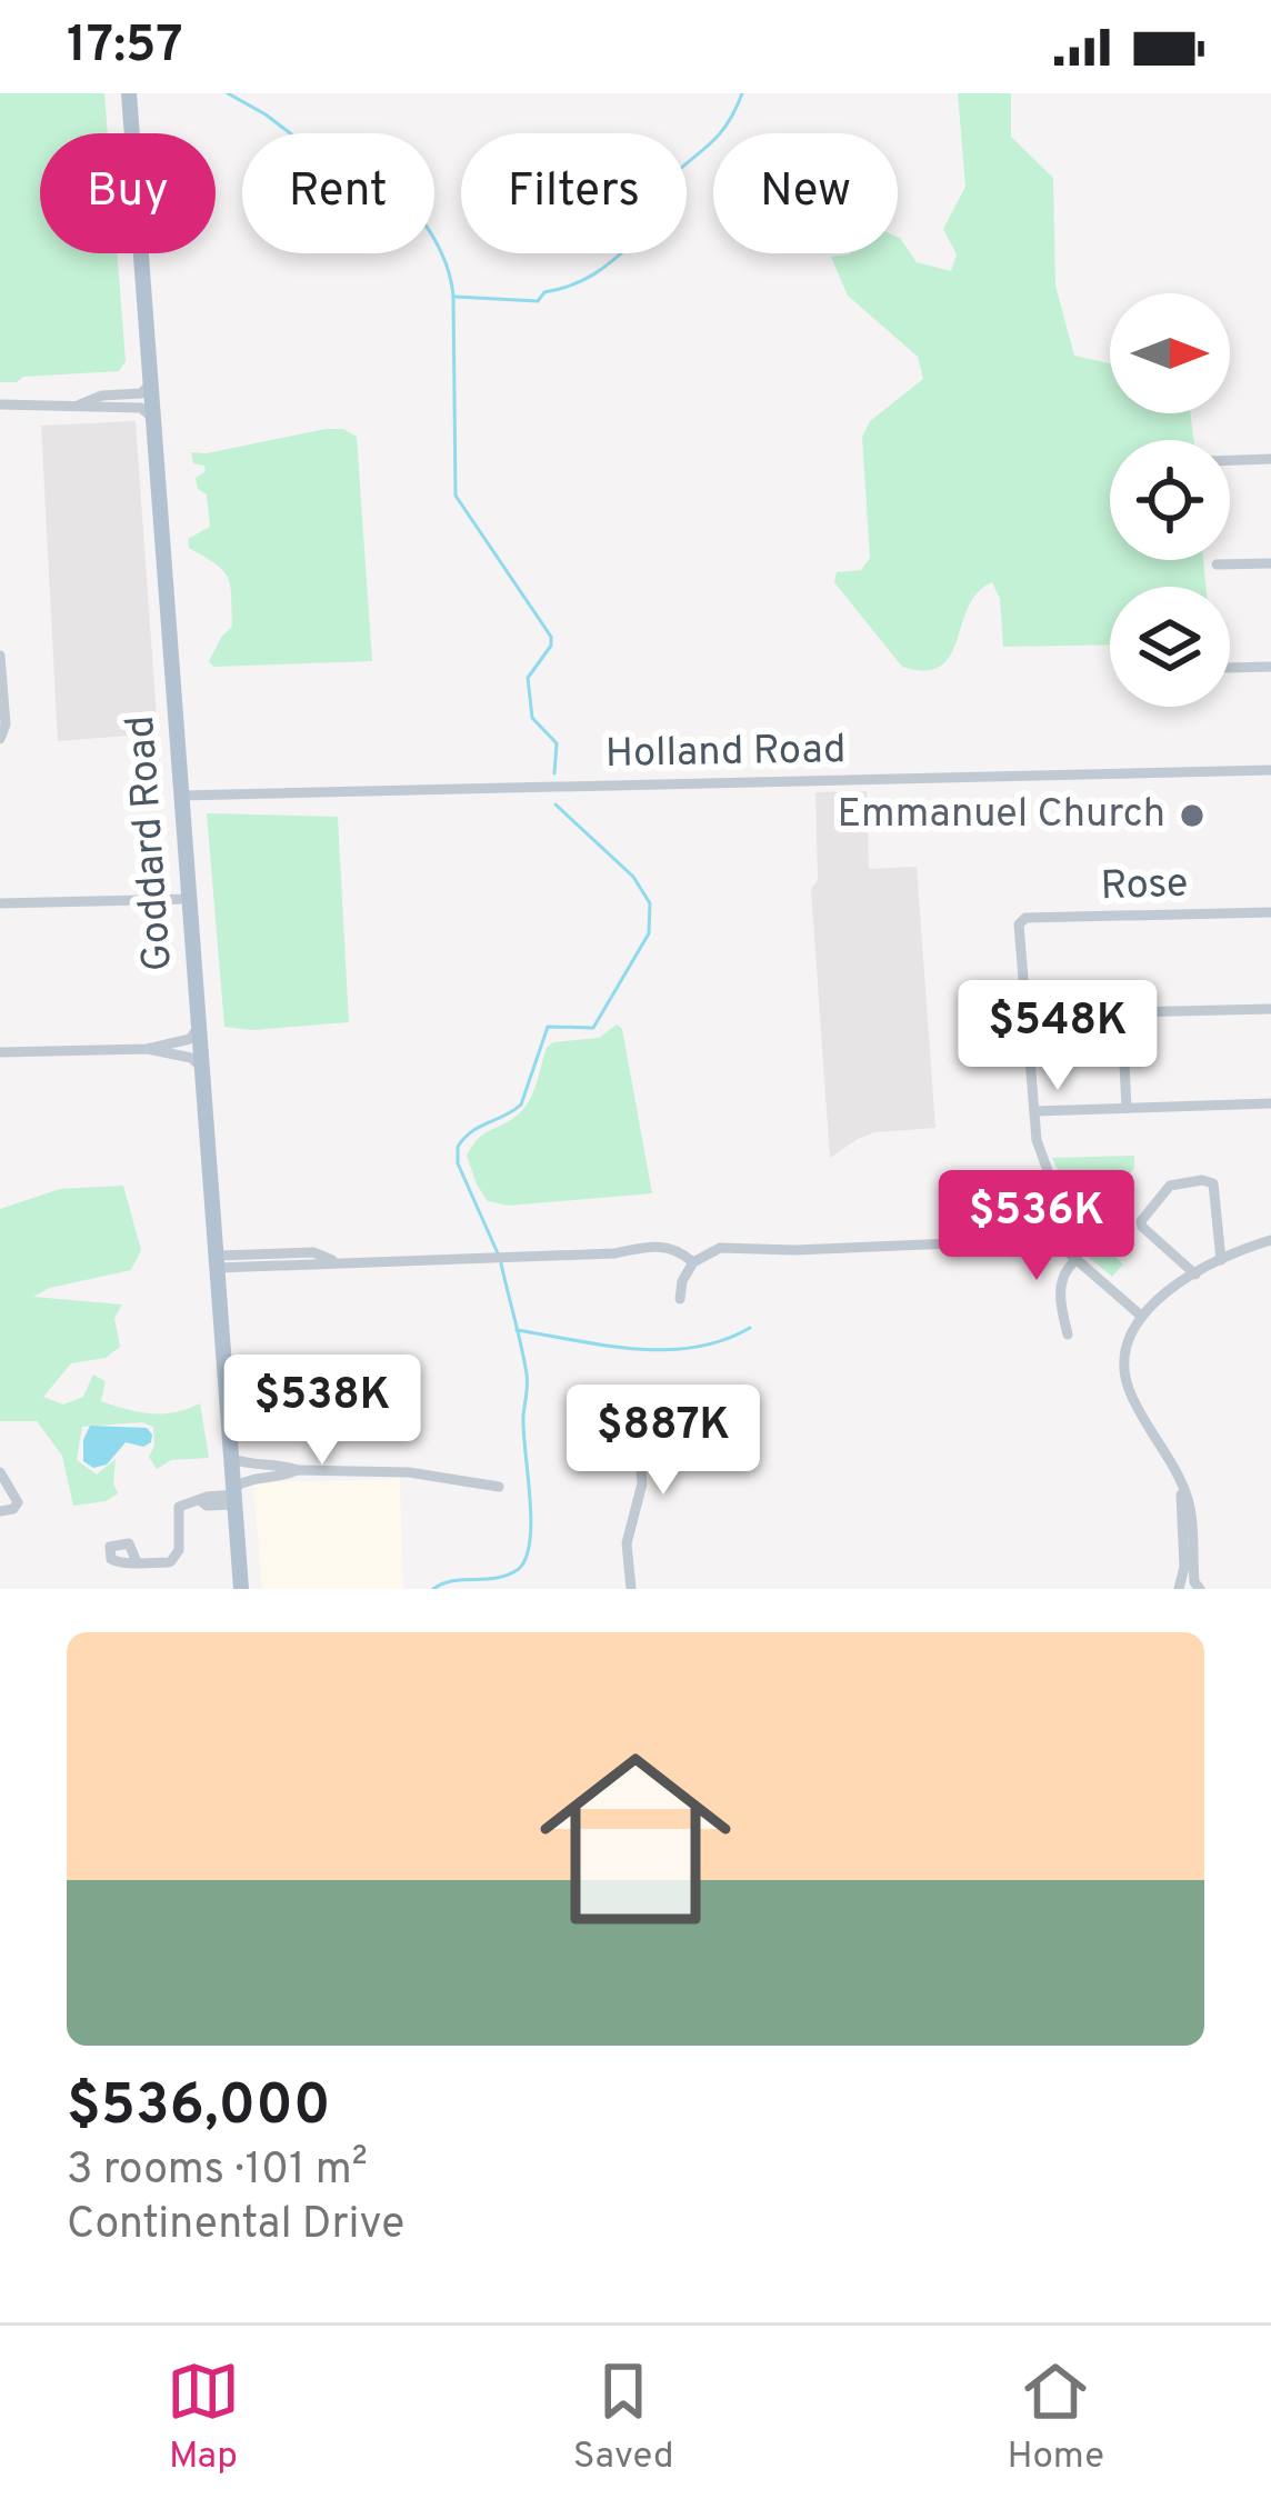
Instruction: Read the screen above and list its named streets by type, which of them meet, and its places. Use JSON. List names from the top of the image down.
{
  "streets": {
    "main road": ["Goddard Road"],
    "street": ["Holland Road", "Rose"]
  },
  "crossings": [
    ["Holland Road", "Goddard Road"]
  ],
  "places": ["Emmanuel Church"],
  "north": "right",
  "page": {
    "status": "17:57",
    "chip": [
      "Buy",
      "Rent",
      "Filters",
      "New"
    ],
    "price": [
      "$548K",
      "$536K",
      "$538K",
      "$887K"
    ],
    "list": [
      {
        "name": "$536,000",
        "note": "3 rooms · 101 m² · Continental Drive"
      }
    ],
    "tabs": ["Map", "Saved", "Home"]
  }
}
